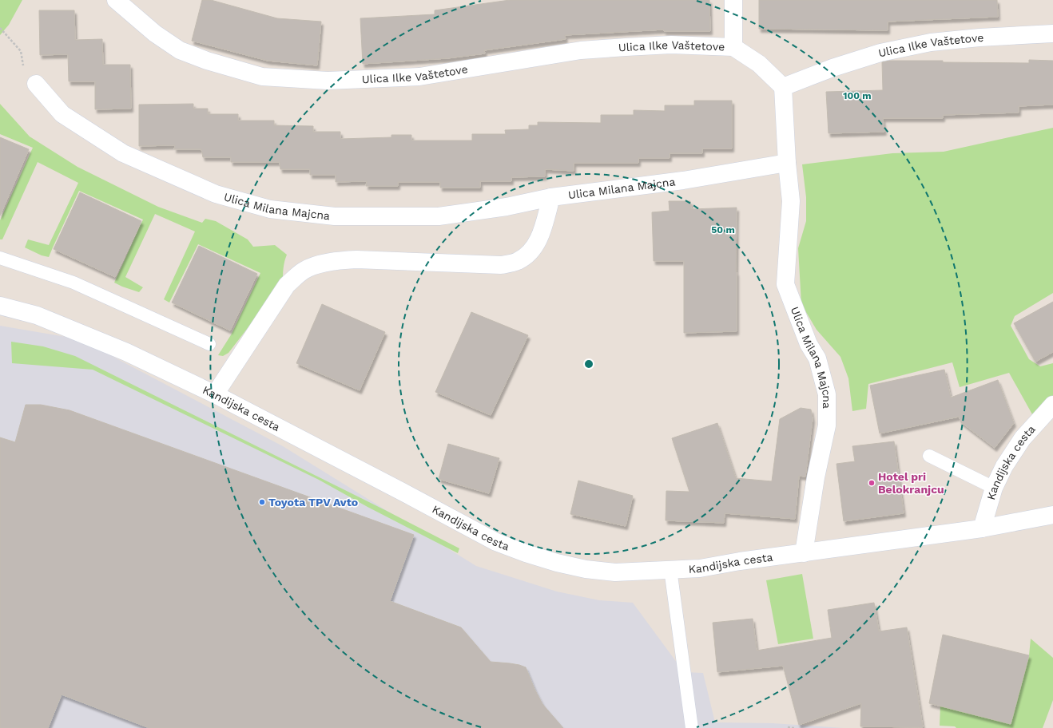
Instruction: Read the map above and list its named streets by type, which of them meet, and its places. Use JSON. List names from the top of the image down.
{
  "streets": {
    "street": ["Ulica Ilke Vaštetove", "Ulica Milana Majcna", "Kandijska cesta"]
  },
  "crossings": [
    ["Ulica Ilke Vaštetove", "Ulica Milana Majcna"],
    ["Ulica Milana Majcna", "Kandijska cesta"]
  ],
  "places": ["Hotel pri Belokranjcu", "Toyota TPV Avto"],
  "rings": ["100 m", "50 m"]
}
